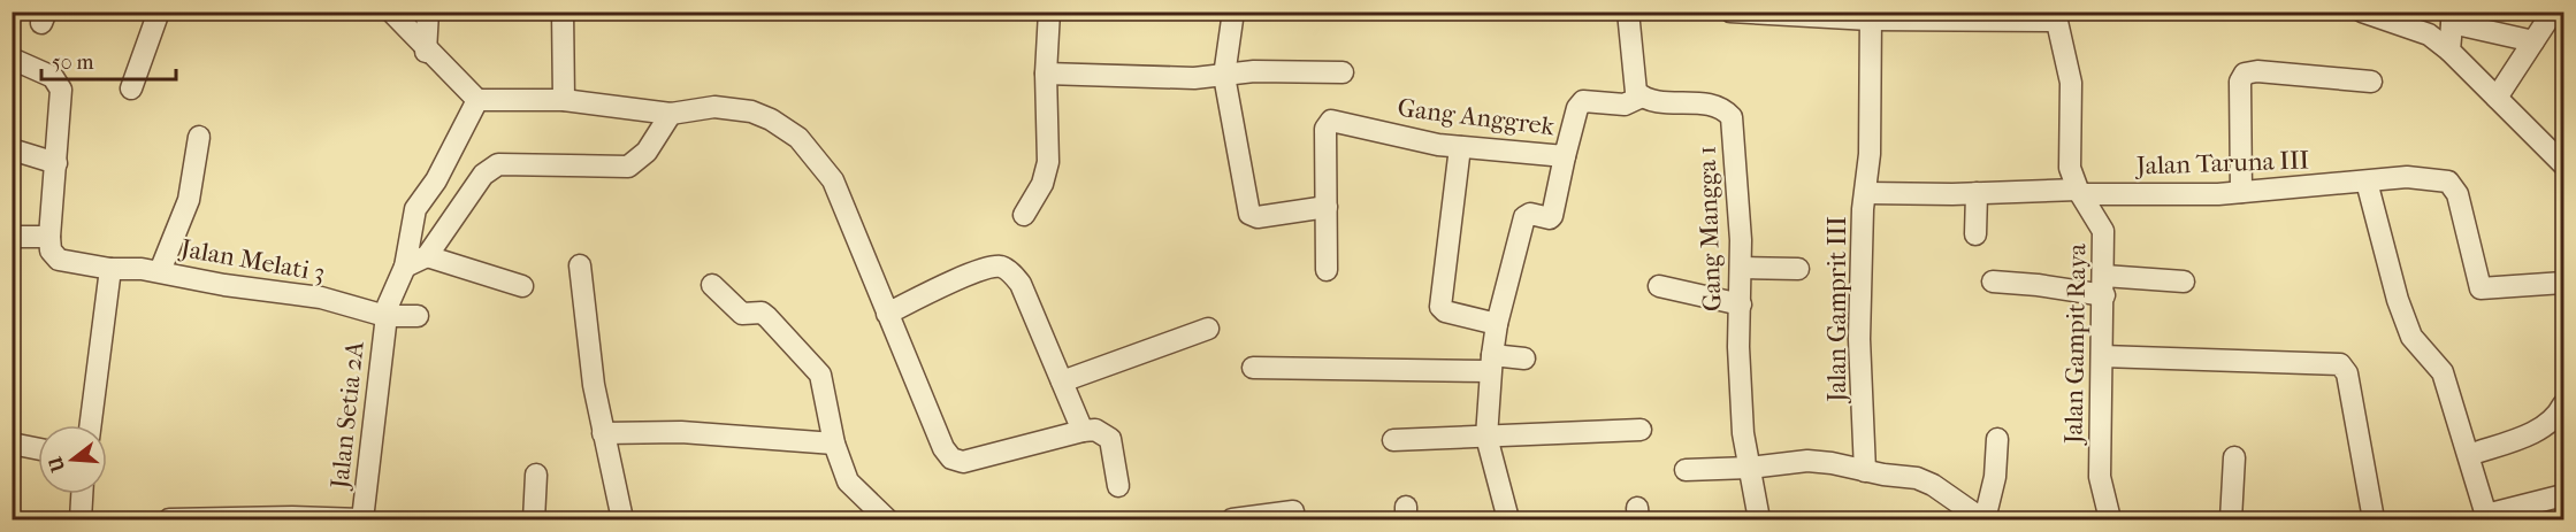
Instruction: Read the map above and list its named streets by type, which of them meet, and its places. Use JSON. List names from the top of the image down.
{
  "streets": {
    "street": [
      "Gang Anggrek",
      "Jalan Taruna III",
      "Gang Mangga 1",
      "Jalan Melati 3",
      "Jalan Gamprit III",
      "Jalan Gampit Raya",
      "Jalan Setia 2A"
    ]
  },
  "crossings": [
    ["Gang Anggrek", "Gang Mangga 1"],
    ["Jalan Taruna III", "Jalan Gamprit III"],
    ["Jalan Taruna III", "Jalan Gampit Raya"],
    ["Jalan Melati 3", "Jalan Setia 2A"],
    ["Jalan Gamprit III", "Jalan Gampit Raya"]
  ],
  "scale_bar": "50 m",
  "north": "left"
}
